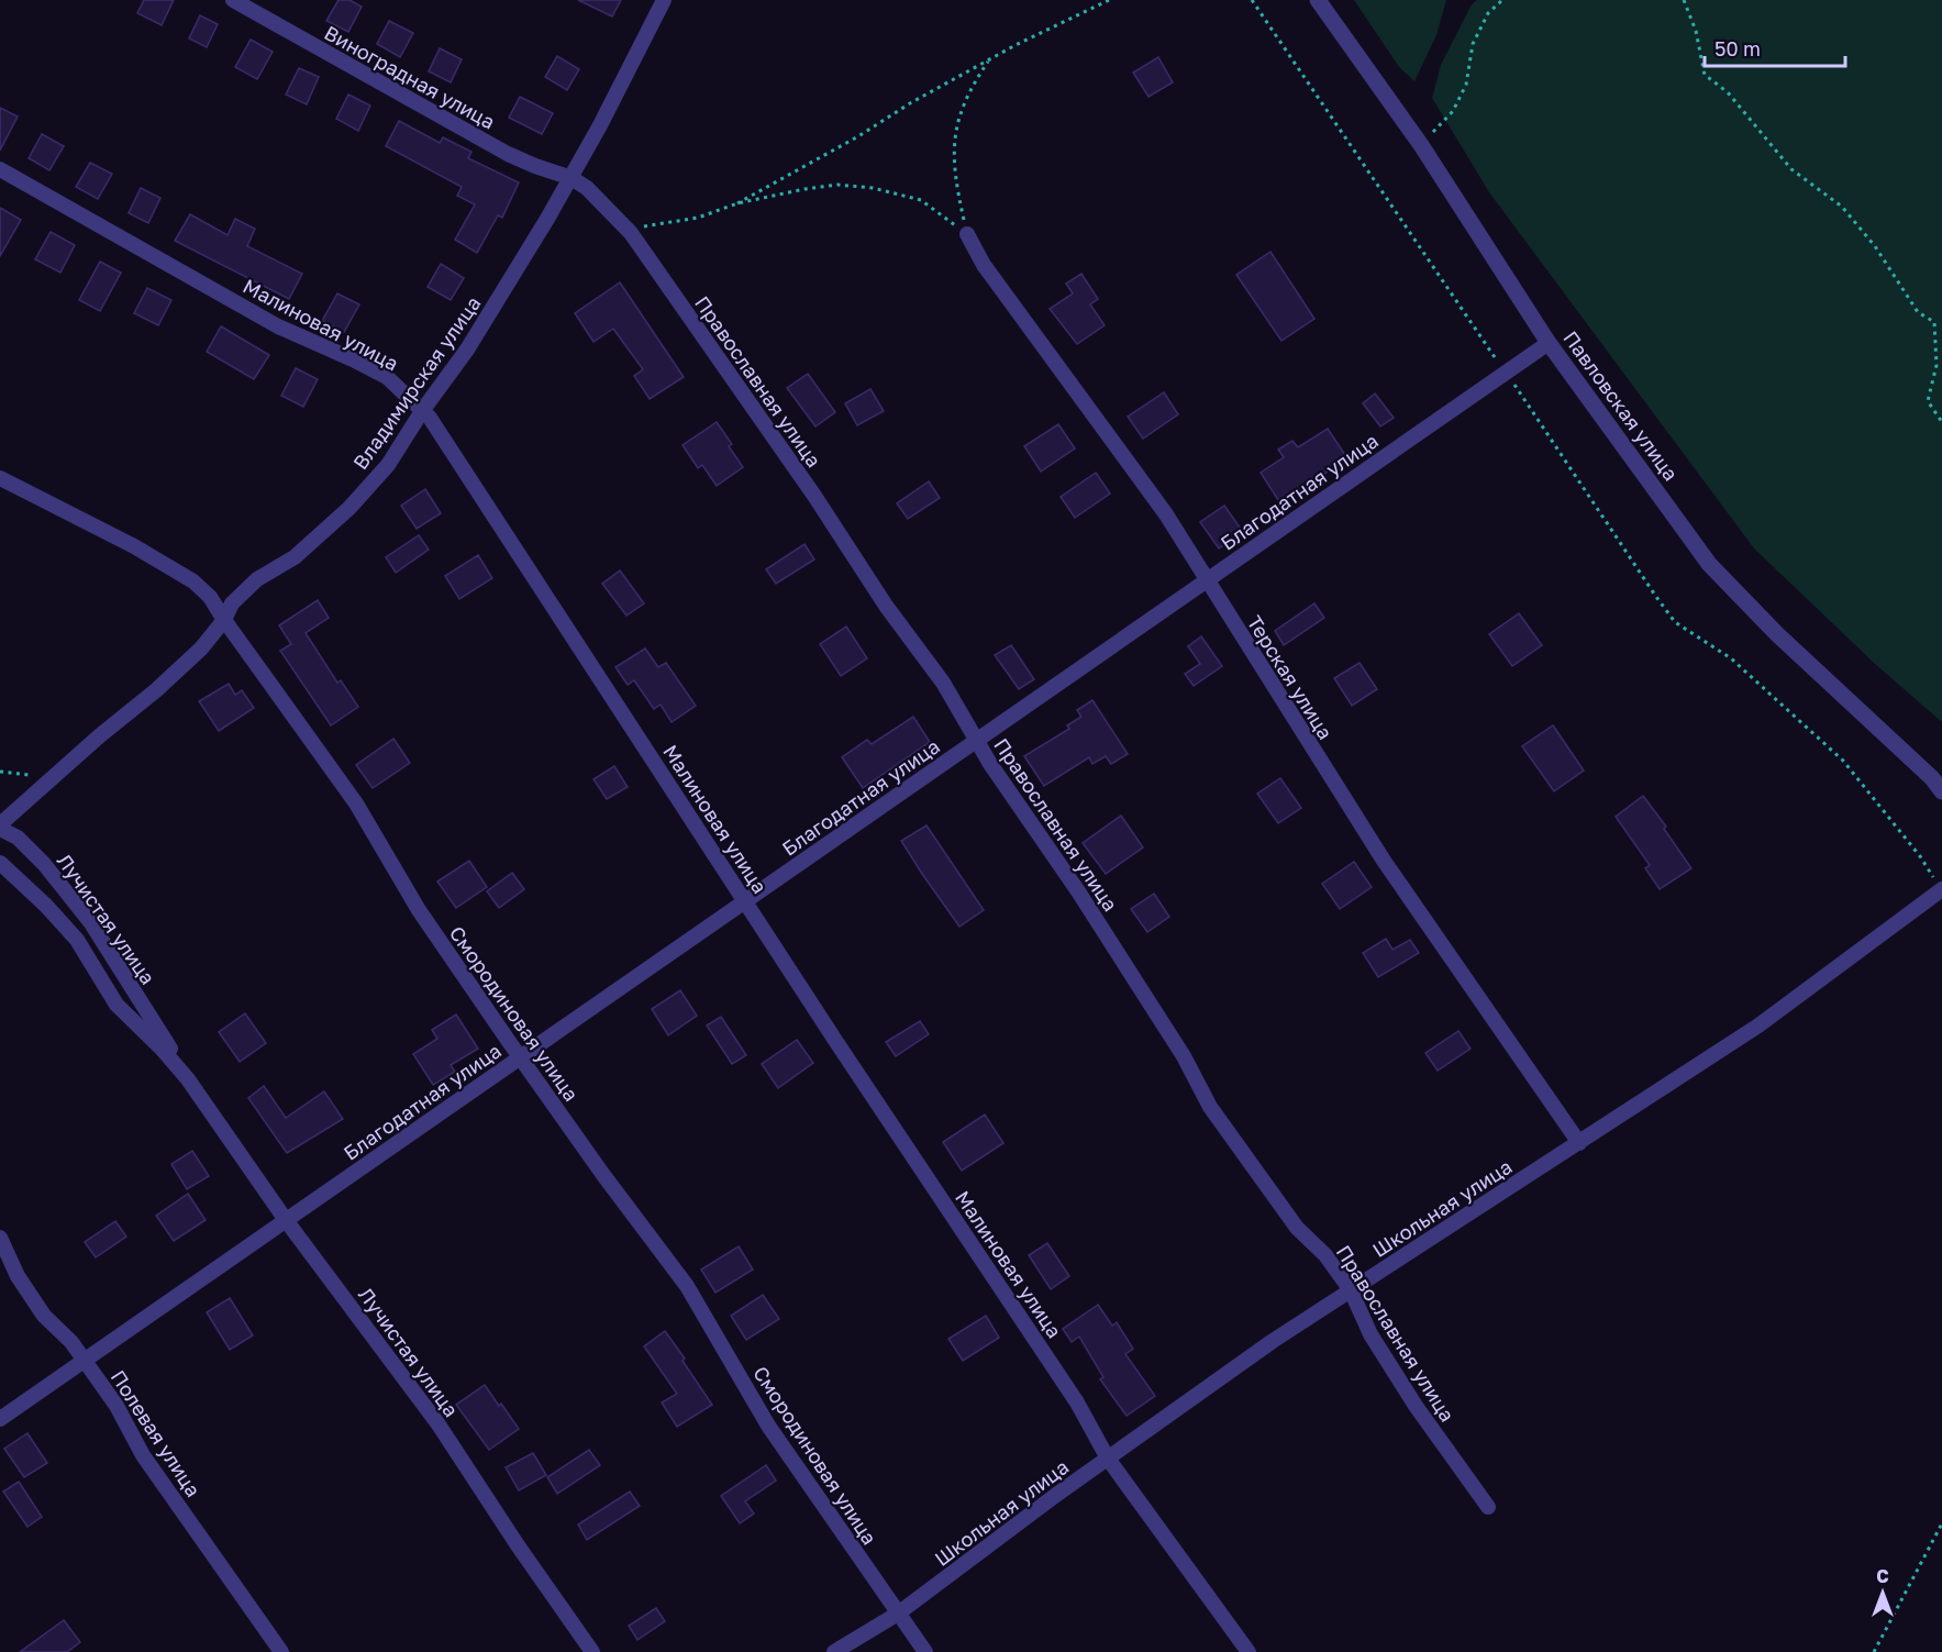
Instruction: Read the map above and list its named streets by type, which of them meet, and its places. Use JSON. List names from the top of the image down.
{
  "streets": {
    "street": [
      "Виноградная улица",
      "Малиновая улица",
      "Православная улица",
      "Владимирская улица",
      "Павловская улица",
      "Благодатная улица",
      "Терская улица",
      "Лучистая улица",
      "Смородиновая улица",
      "Школьная улица",
      "Полевая улица"
    ]
  },
  "crossings": [
    ["Виноградная улица", "Православная улица"],
    ["Виноградная улица", "Владимирская улица"],
    ["Малиновая улица", "Владимирская улица"],
    ["Малиновая улица", "Благодатная улица"],
    ["Малиновая улица", "Школьная улица"],
    ["Православная улица", "Владимирская улица"],
    ["Православная улица", "Благодатная улица"],
    ["Православная улица", "Школьная улица"],
    ["Владимирская улица", "Лучистая улица"],
    ["Владимирская улица", "Смородиновая улица"],
    ["Павловская улица", "Благодатная улица"],
    ["Благодатная улица", "Терская улица"],
    ["Благодатная улица", "Лучистая улица"],
    ["Благодатная улица", "Смородиновая улица"],
    ["Благодатная улица", "Полевая улица"],
    ["Терская улица", "Школьная улица"],
    ["Смородиновая улица", "Школьная улица"]
  ],
  "scale_bar": "50 m",
  "north": "top"
}
